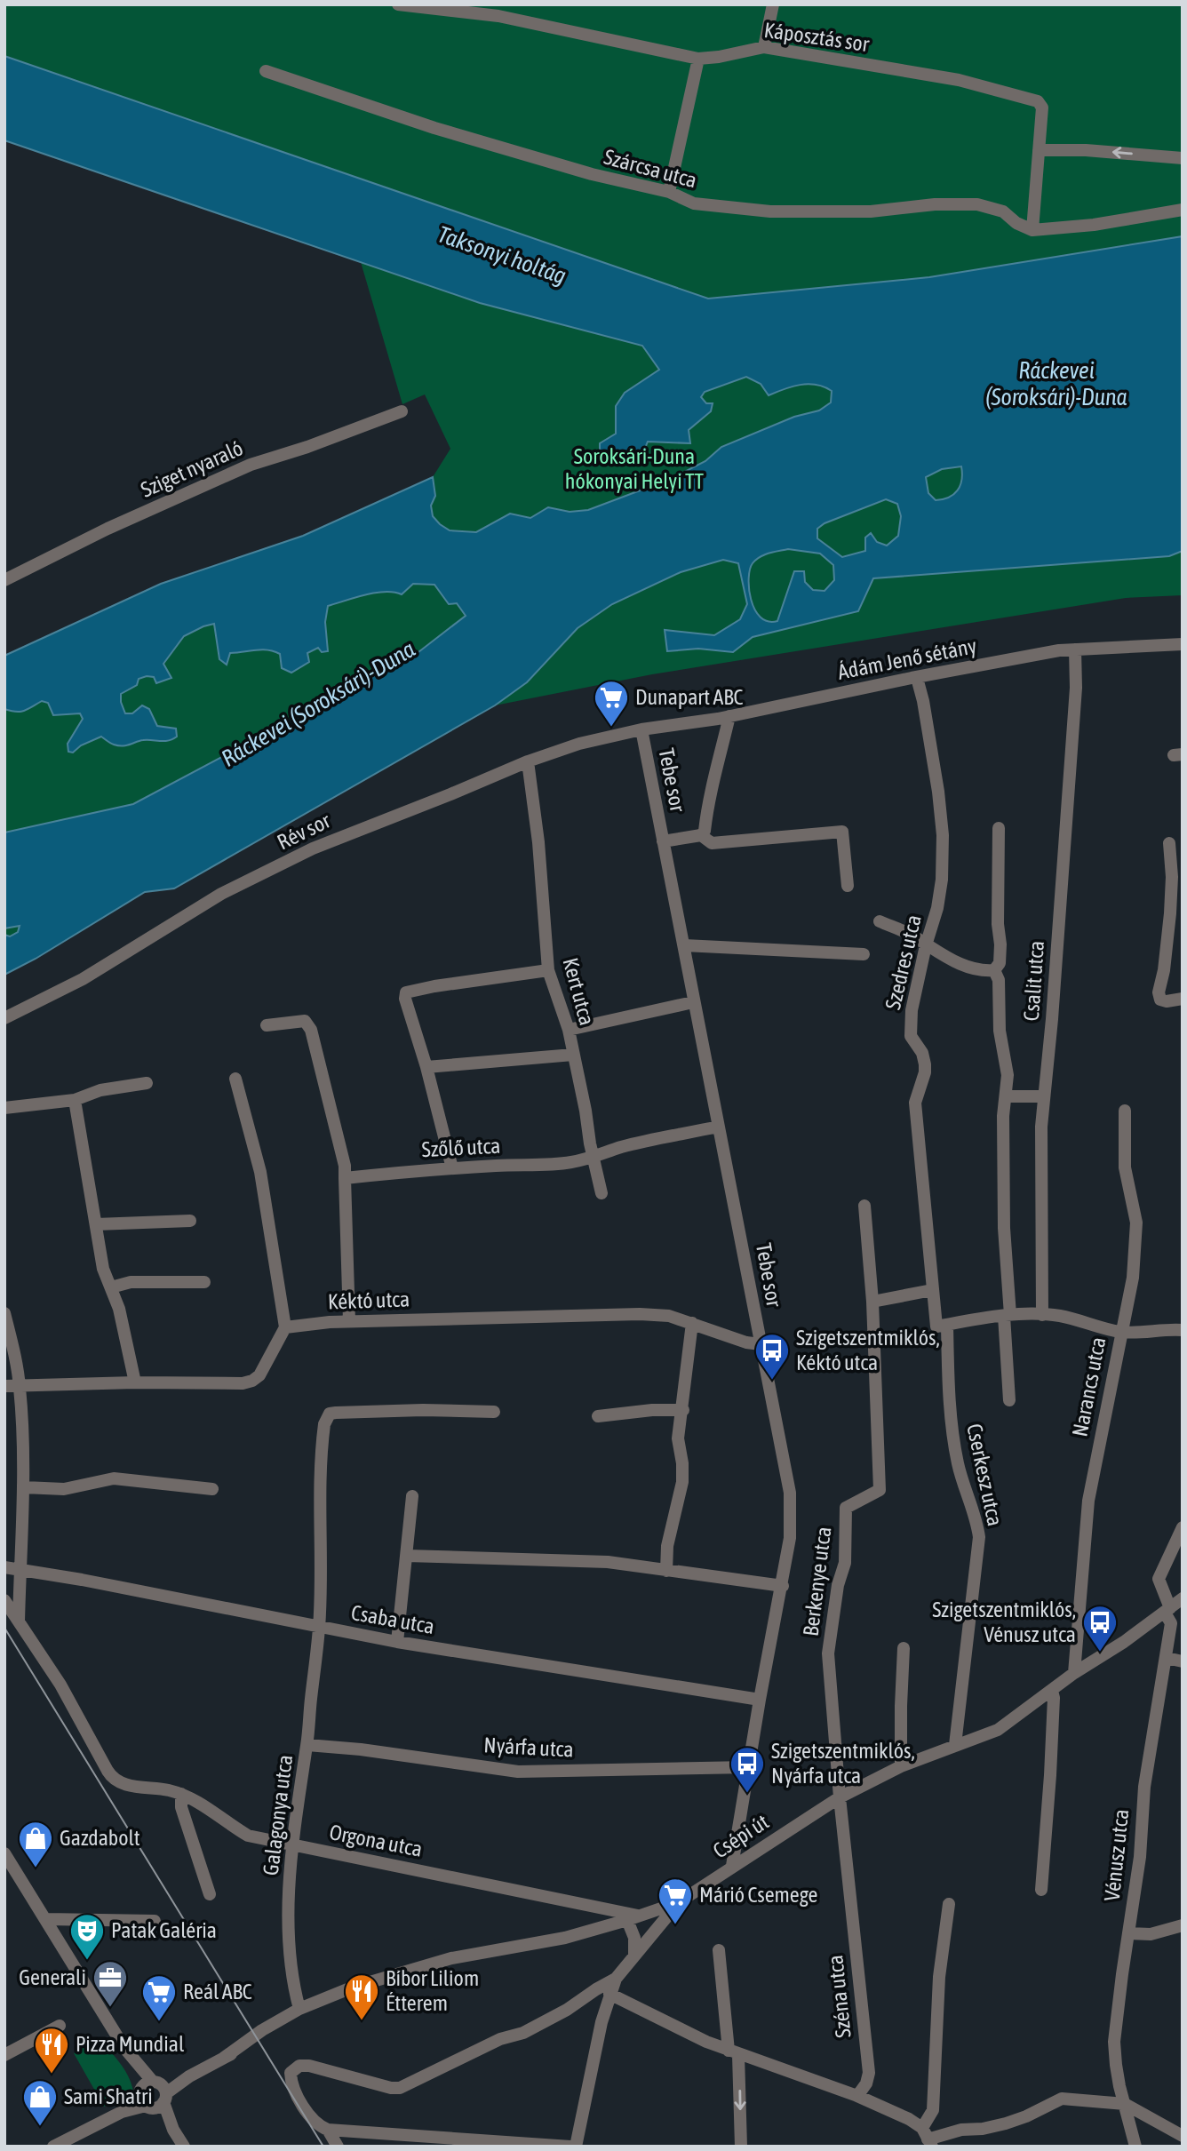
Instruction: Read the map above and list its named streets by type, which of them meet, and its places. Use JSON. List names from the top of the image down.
{
  "streets": {
    "street": [
      "Káposztás sor",
      "Szárcsa utca",
      "Sziget nyaraló",
      "Ádám Jenő sétány",
      "Tebe sor",
      "Rév sor",
      "Szedres utca",
      "Csalit utca",
      "Kert utca",
      "Szőlő utca",
      "Kéktó utca",
      "Narancs utca",
      "Cserkesz utca",
      "Berkenye utca",
      "Csaba utca",
      "Nyárfa utca",
      "Galagonya utca",
      "Csépi út",
      "Orgona utca",
      "Vénusz utca",
      "Széna utca"
    ]
  },
  "crossings": [
    ["Ádám Jenő sétány", "Tebe sor"],
    ["Ádám Jenő sétány", "Rév sor"],
    ["Ádám Jenő sétány", "Szedres utca"],
    ["Ádám Jenő sétány", "Csalit utca"],
    ["Tebe sor", "Rév sor"],
    ["Tebe sor", "Szőlő utca"],
    ["Tebe sor", "Kéktó utca"],
    ["Tebe sor", "Csaba utca"],
    ["Tebe sor", "Nyárfa utca"],
    ["Tebe sor", "Csépi út"],
    ["Rév sor", "Kert utca"],
    ["Szedres utca", "Cserkesz utca"],
    ["Kert utca", "Szőlő utca"],
    ["Narancs utca", "Csépi út"],
    ["Cserkesz utca", "Csépi út"],
    ["Berkenye utca", "Csépi út"],
    ["Berkenye utca", "Széna utca"],
    ["Csaba utca", "Galagonya utca"],
    ["Nyárfa utca", "Galagonya utca"],
    ["Galagonya utca", "Csépi út"],
    ["Galagonya utca", "Orgona utca"],
    ["Csépi út", "Orgona utca"],
    ["Csépi út", "Vénusz utca"],
    ["Csépi út", "Széna utca"]
  ],
  "water": ["Taksonyi holtág", "Ráckevei (Soroksári)-Duna"],
  "parks": ["Soroksári-Duna hókonyai Helyi TT"],
  "places": {
    "supermarket": ["Dunapart ABC", "Márió Csemege", "Reál ABC"],
    "bus stop": ["Szigetszentmiklós, Kéktó utca", "Szigetszentmiklós, Vénusz utca", "Szigetszentmiklós, Nyárfa utca"],
    "shop": ["Gazdabolt", "Sami Shatri"],
    "theatre": ["Patak Galéria"],
    "office": ["Generali"],
    "restaurant": ["Bíbor Liliom Étterem", "Pizza Mundial"]
  }
}
